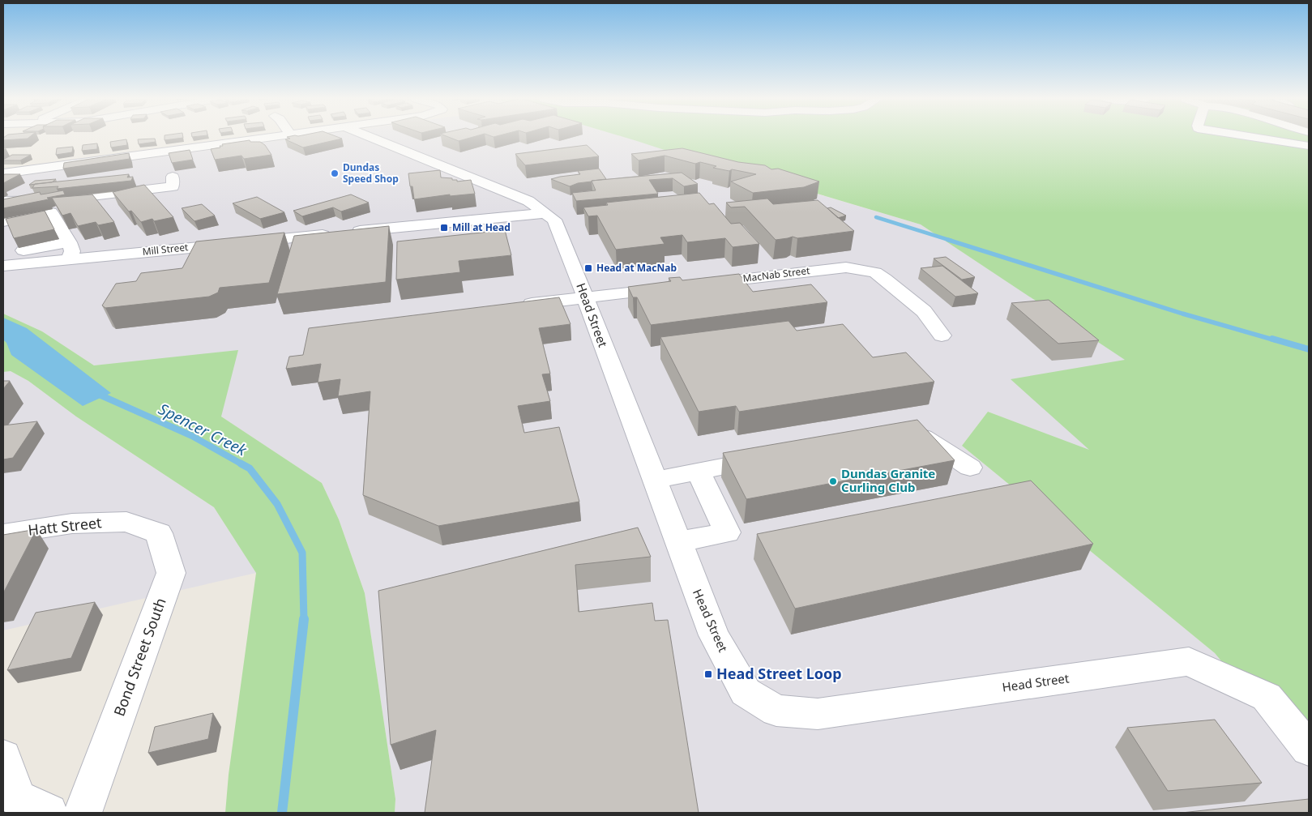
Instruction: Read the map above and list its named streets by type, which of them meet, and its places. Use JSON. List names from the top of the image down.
{
  "streets": {
    "street": [
      "Mill Street",
      "MacNab Street",
      "Head Street",
      "Hatt Street",
      "Bond Street South"
    ]
  },
  "crossings": [
    ["Mill Street", "Head Street"],
    ["Hatt Street", "Bond Street South"]
  ],
  "water": ["Spencer Creek"],
  "places": {
    "other": ["Dundas Speed Shop", "Dundas Granite Curling Club"],
    "transit": ["Mill at Head", "Head at MacNab", "Head Street Loop"]
  }
}
